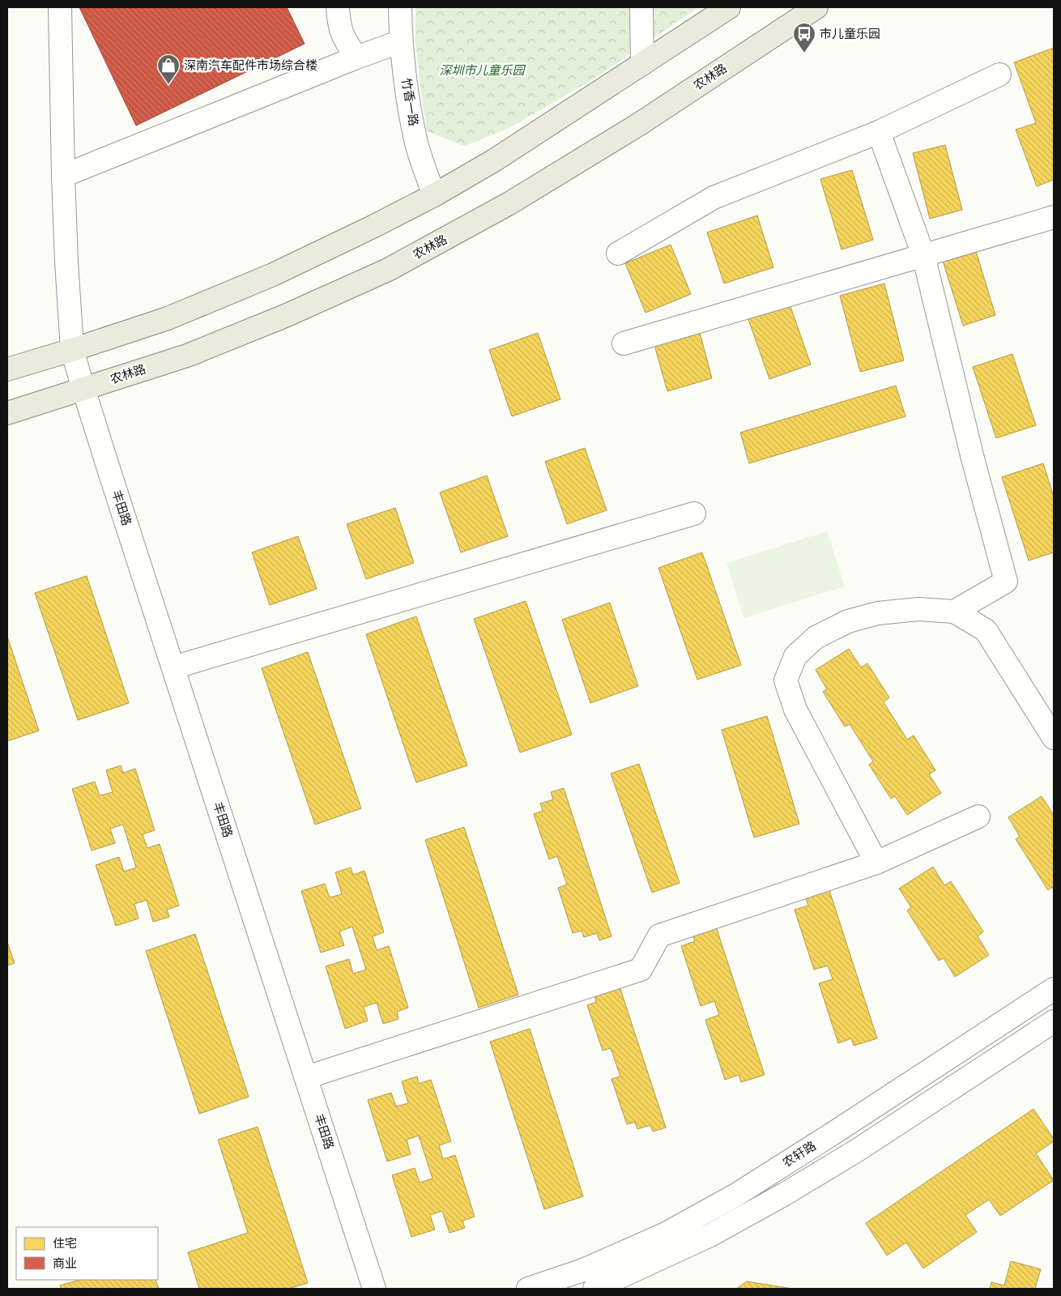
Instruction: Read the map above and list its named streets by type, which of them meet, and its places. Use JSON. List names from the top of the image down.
{
  "streets": {
    "main road": ["农林路"],
    "street": ["竹香一路", "丰田路", "农轩路"]
  },
  "crossings": [
    ["农林路", "丰田路"]
  ],
  "parks": ["深圳市儿童乐园"],
  "places": {
    "bus stop": ["市儿童乐园"],
    "shop": ["深南汽车配件市场综合楼"]
  },
  "legend": ["住宅", "商业"]
}
